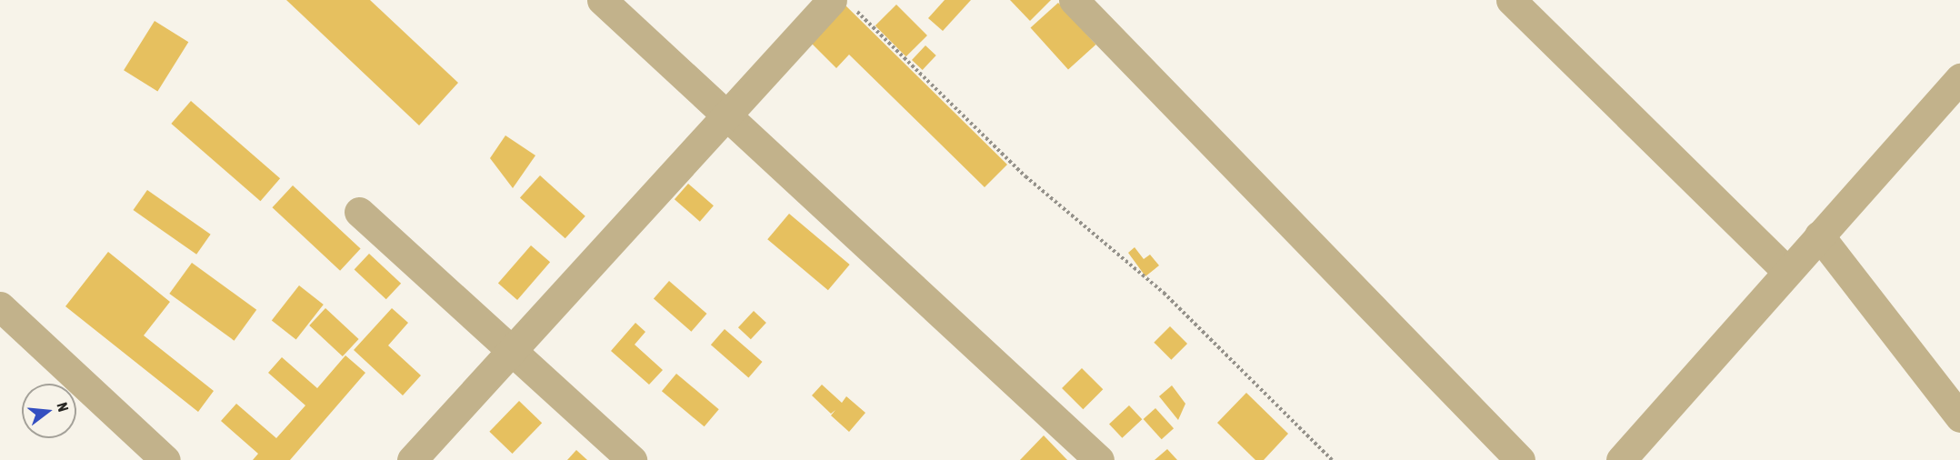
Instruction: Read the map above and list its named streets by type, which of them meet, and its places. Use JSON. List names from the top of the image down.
{
  "north": "right"
}
